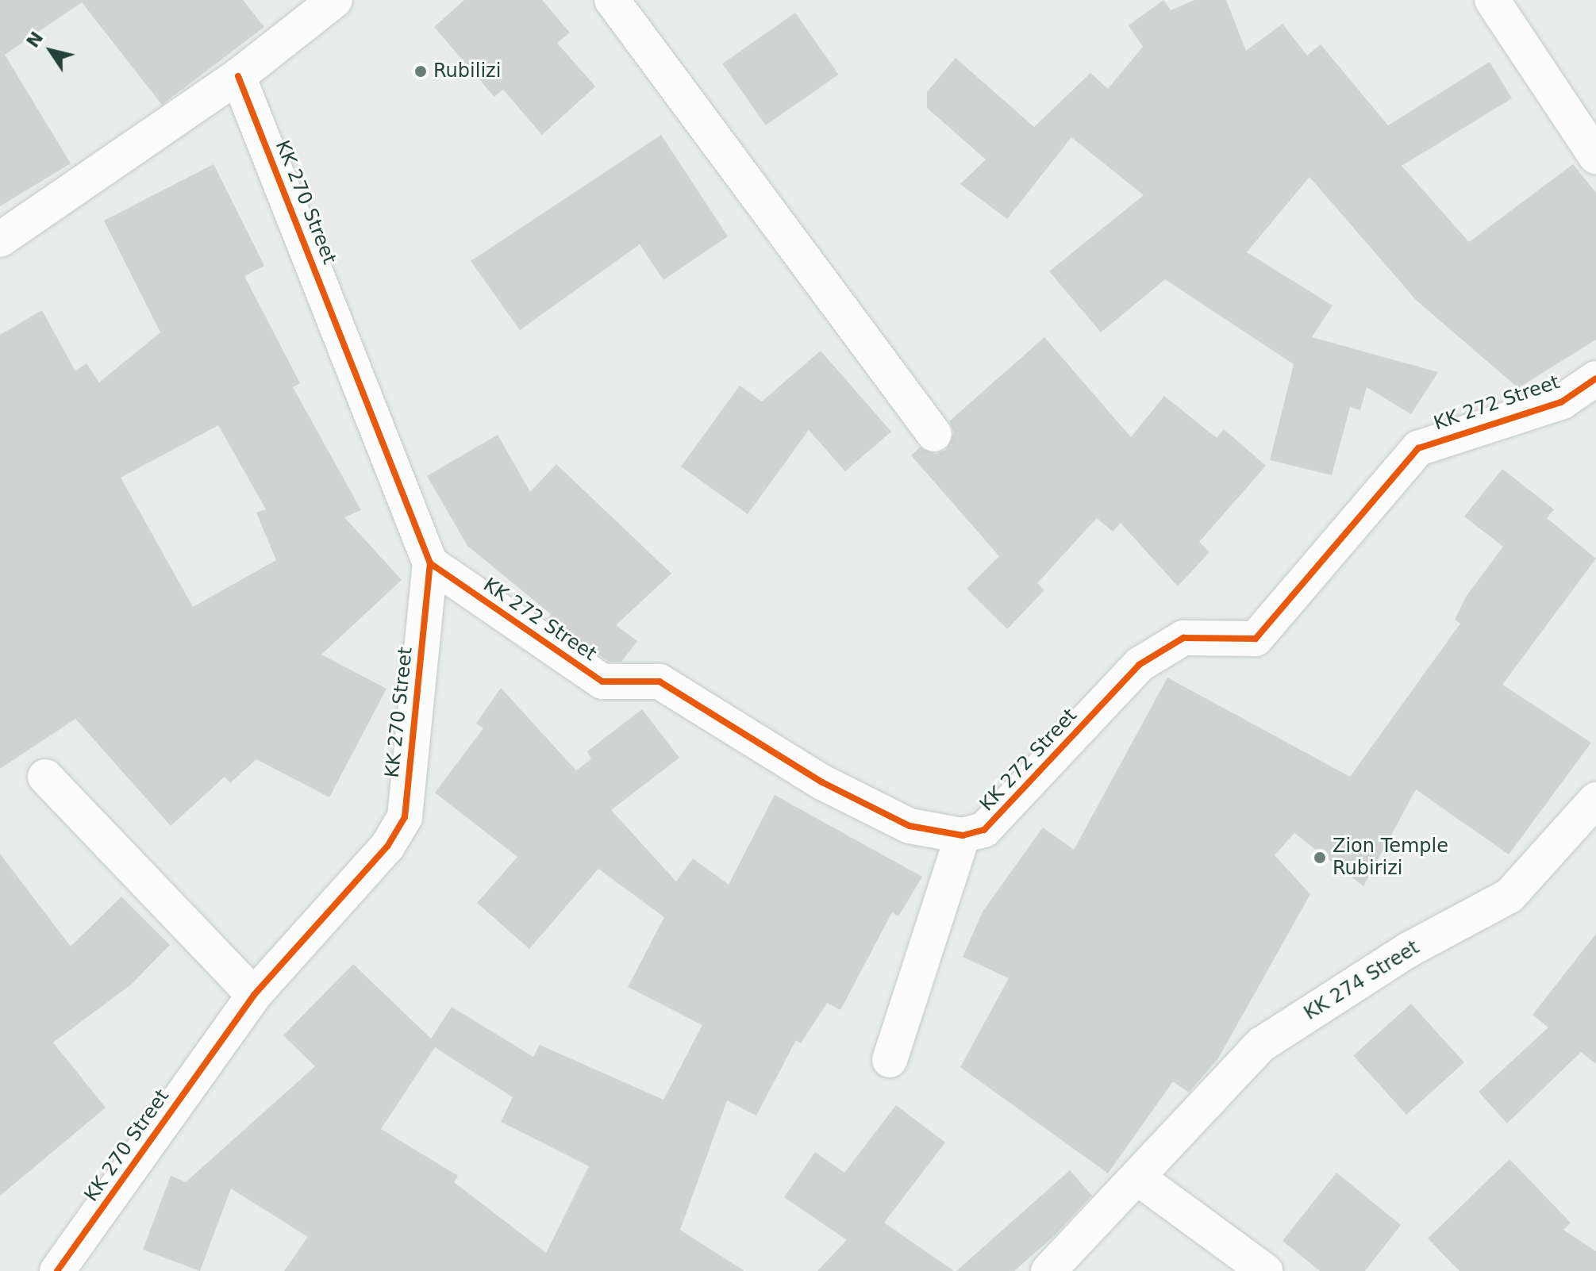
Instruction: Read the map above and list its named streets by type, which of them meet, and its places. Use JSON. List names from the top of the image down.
{
  "streets": {
    "street": ["KK 270 Street", "KK 272 Street", "KK 274 Street"]
  },
  "crossings": [
    ["KK 270 Street", "KK 272 Street"]
  ],
  "places": ["Rubilizi", "Zion Temple Rubirizi"],
  "north": "top left"
}
